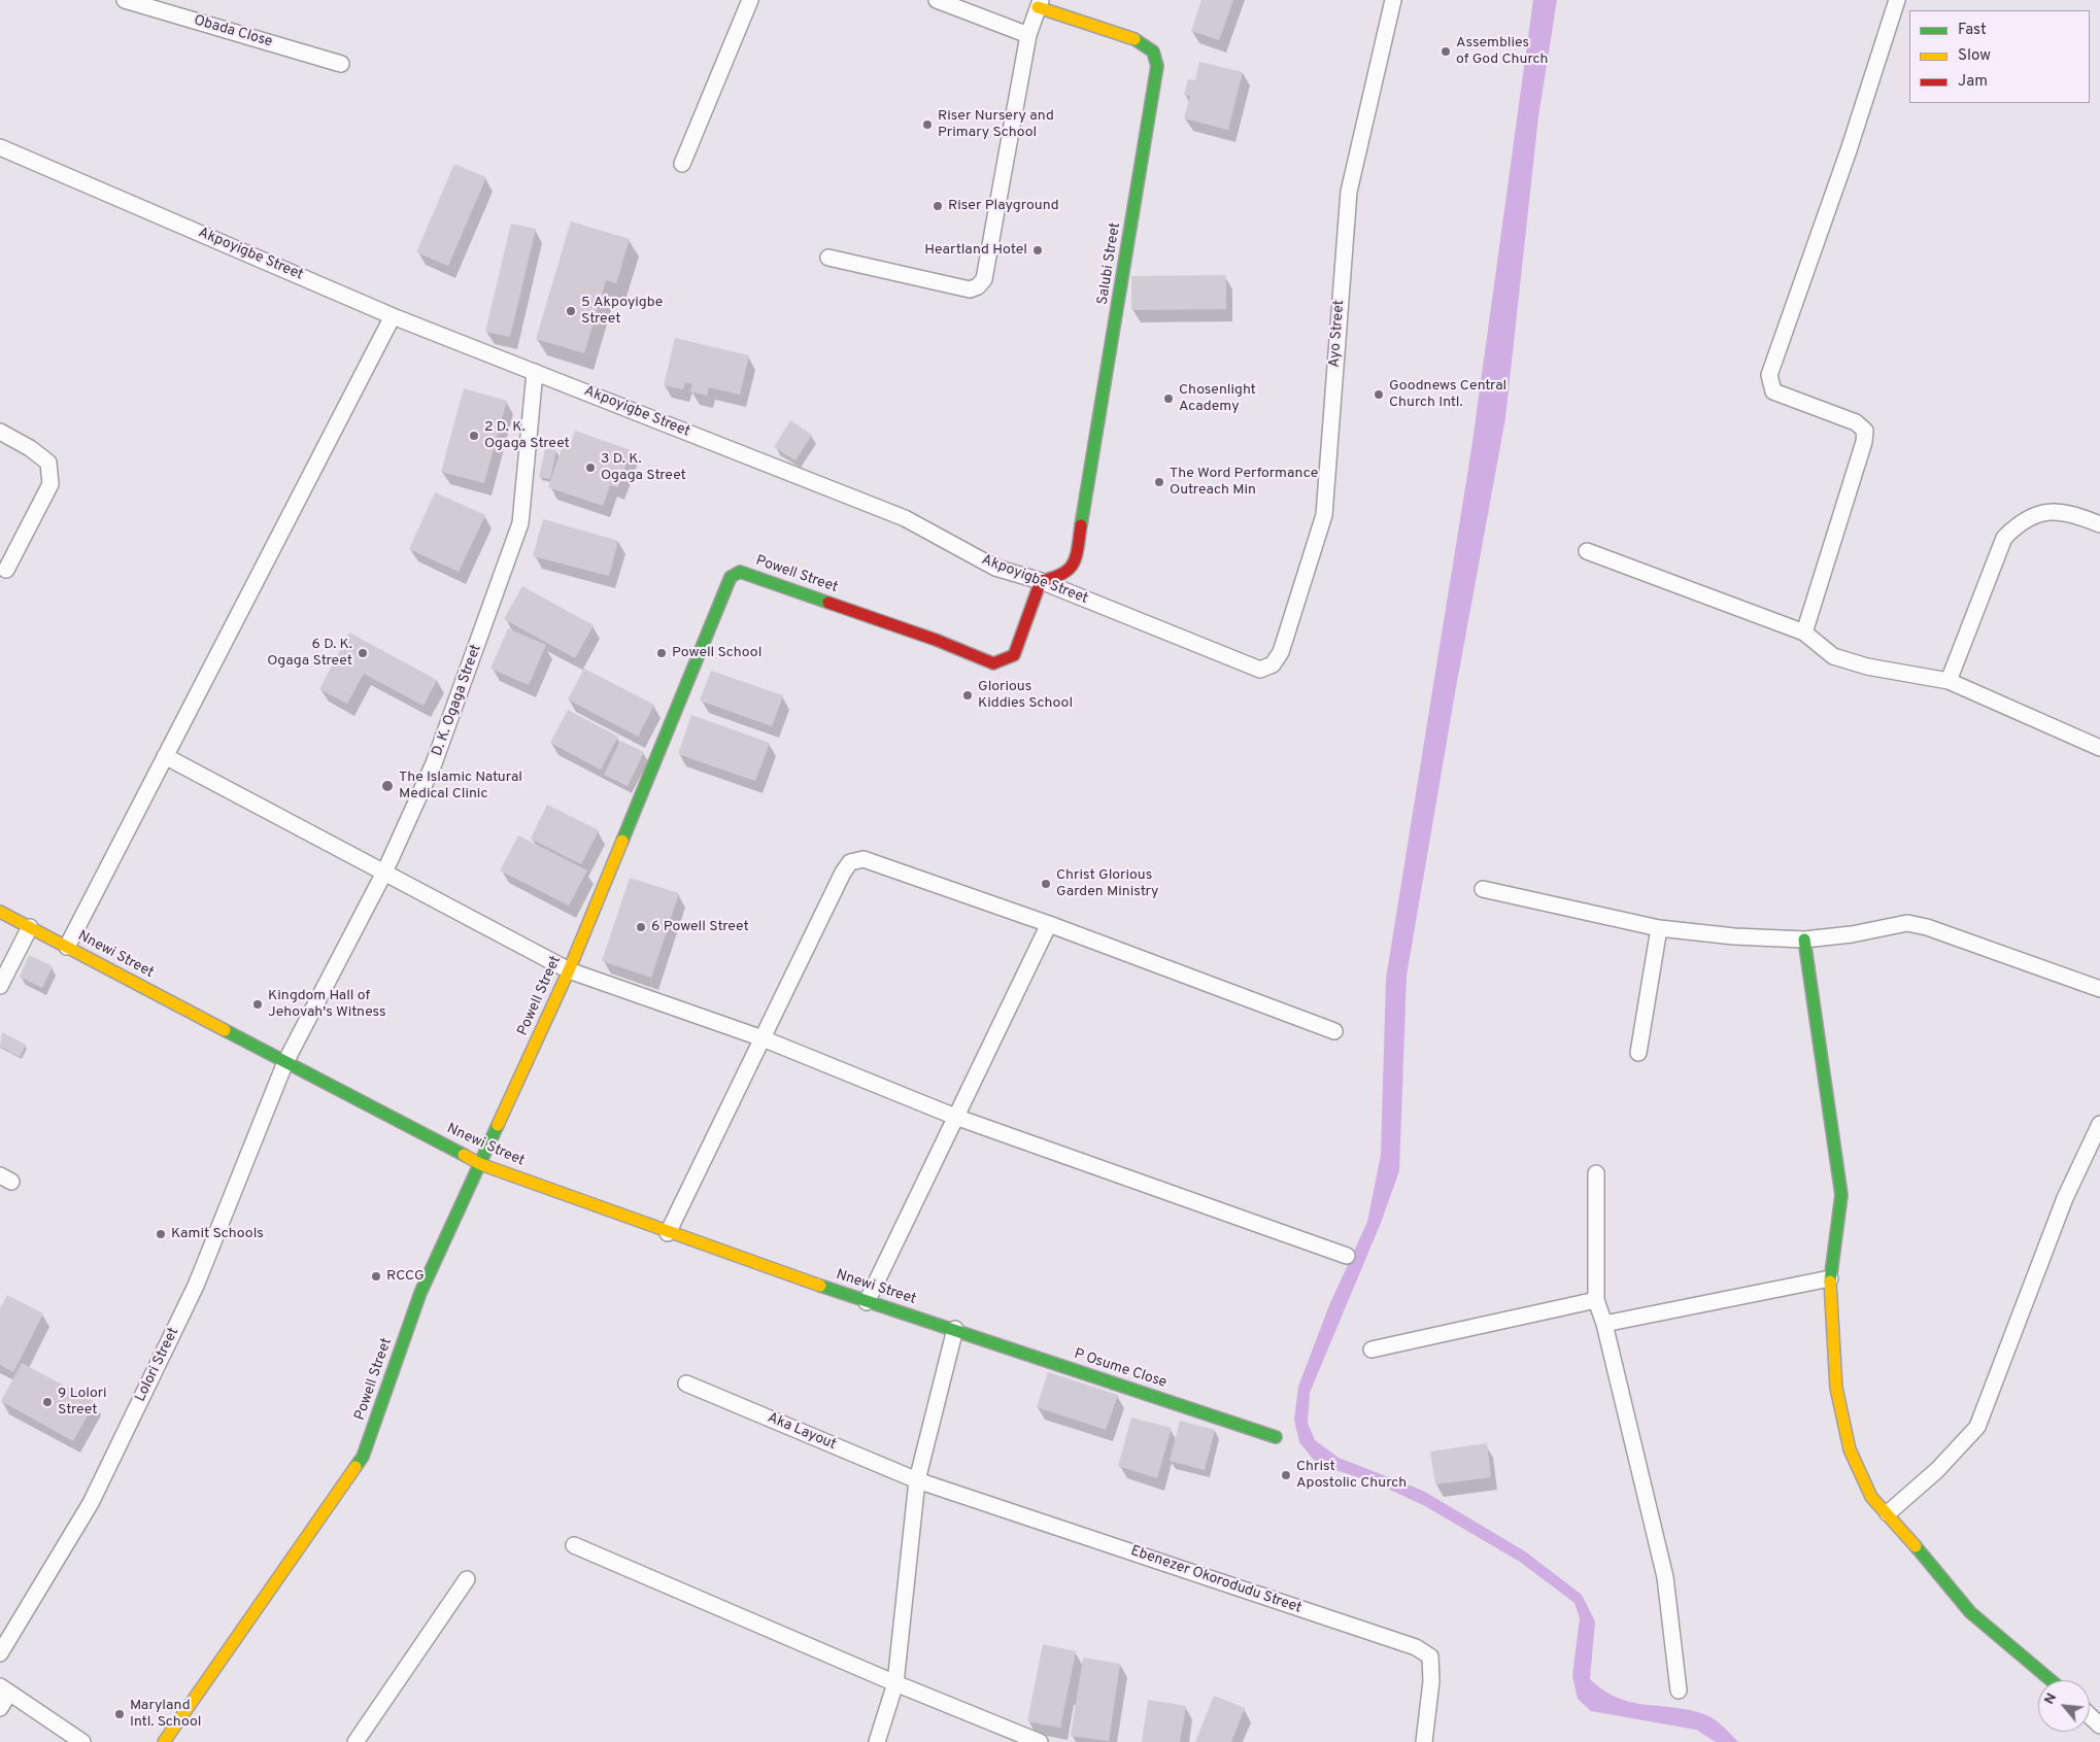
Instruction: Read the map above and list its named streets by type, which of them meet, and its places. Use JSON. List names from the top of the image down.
{
  "streets": {
    "street": [
      "Obada Close",
      "Akpoyigbe Street",
      "Salubi Street",
      "Ayo Street",
      "Powell Street",
      "D. K. Ogaga Street",
      "Nnewi Street",
      "Lolori Street",
      "P Osume Close",
      "Aka Layout",
      "Ebenezer Okorodudu Street"
    ]
  },
  "crossings": [
    ["Akpoyigbe Street", "Salubi Street"],
    ["Akpoyigbe Street", "Ayo Street"],
    ["Akpoyigbe Street", "Powell Street"],
    ["Akpoyigbe Street", "D. K. Ogaga Street"],
    ["Salubi Street", "Powell Street"],
    ["Powell Street", "Nnewi Street"],
    ["D. K. Ogaga Street", "Nnewi Street"],
    ["D. K. Ogaga Street", "Lolori Street"],
    ["Nnewi Street", "Lolori Street"],
    ["Nnewi Street", "P Osume Close"],
    ["Aka Layout", "Ebenezer Okorodudu Street"]
  ],
  "places": [
    "Assemblies of God Church",
    "Riser Nursery and Primary School",
    "Riser Playground",
    "Heartland Hotel",
    "5 Akpoyigbe Street",
    "Goodnews Central Church Intl.",
    "Chosenlight Academy",
    "2 D. K. Ogaga Street",
    "3 D. K. Ogaga Street",
    "The Word Performance Outreach Min",
    "6 D. K. Ogaga Street",
    "Powell School",
    "Glorious Kiddies School",
    "The Islamic Natural Medical Clinic",
    "Christ Glorious Garden Ministry",
    "6 Powell Street",
    "Kingdom Hall of Jehovah's Witness",
    "Kamit Schools",
    "RCCG",
    "9 Lolori Street",
    "Christ Apostolic Church",
    "Maryland Intl. School"
  ],
  "legend": ["Fast", "Slow", "Jam"],
  "north": "top left"
}
